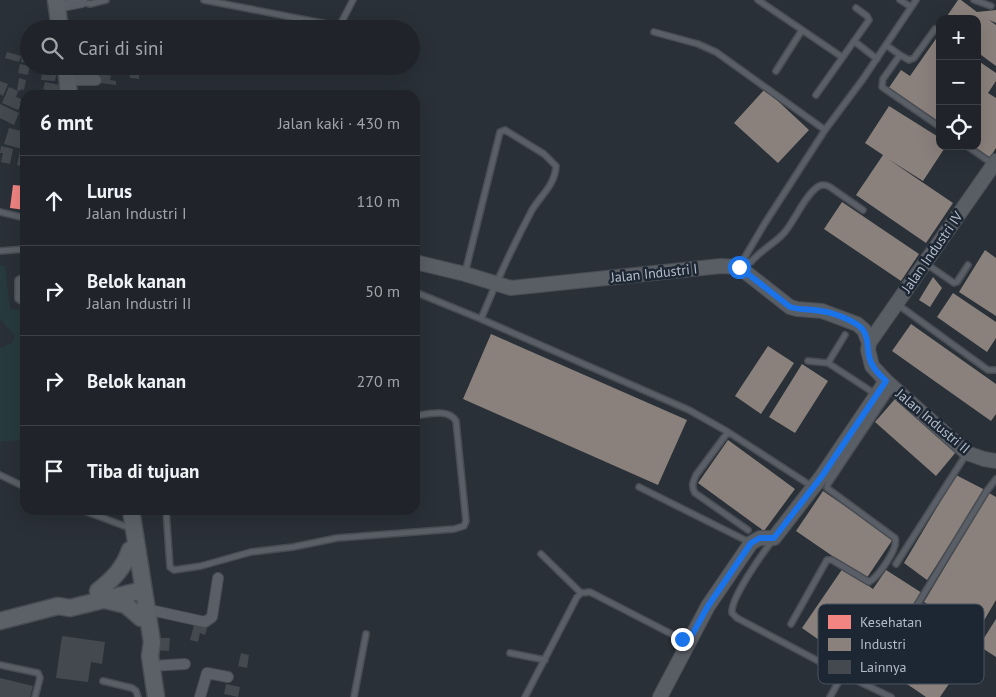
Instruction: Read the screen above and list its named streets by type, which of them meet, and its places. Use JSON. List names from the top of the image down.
{
  "streets": {
    "main road": ["Jalan Industri IV", "Jalan Industri I", "Jalan Industri II"]
  },
  "crossings": [
    ["Jalan Industri IV", "Jalan Industri II"]
  ],
  "legend": ["Kesehatan", "Industri", "Lainnya"],
  "page": {
    "map_buttons": ["+", "−"],
    "search": "Cari di sini",
    "heading": ["6 mnt", "Jalan kaki · 430 m"],
    "list": [
      ["Lurus", "Jalan Industri I", "110 m"],
      ["Belok kanan", "Jalan Industri II", "50 m"],
      ["Belok kanan", "270 m"],
      "Tiba di tujuan"
    ]
  }
}
